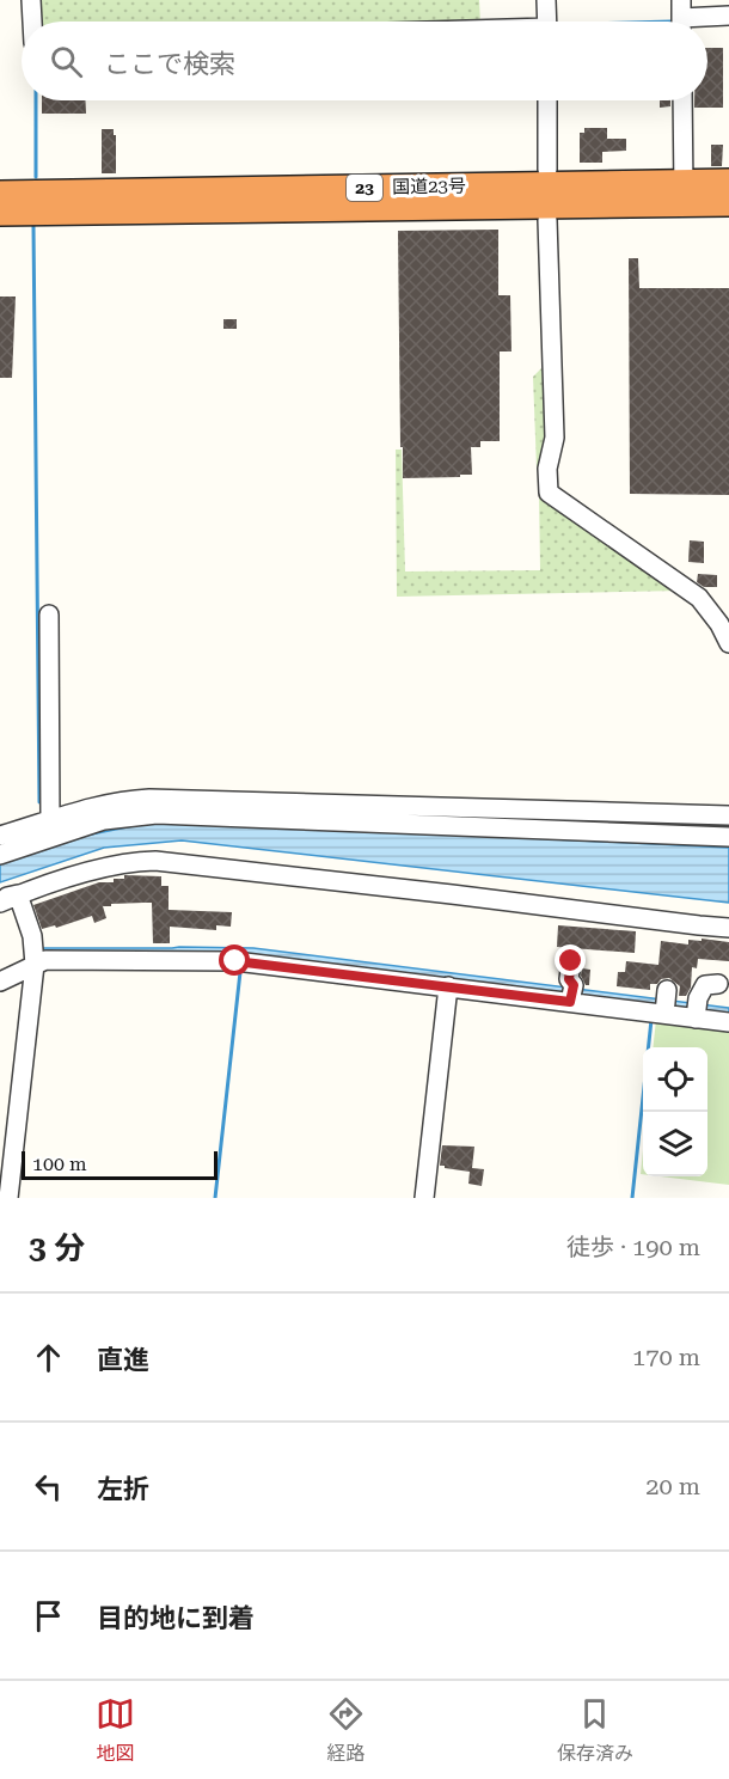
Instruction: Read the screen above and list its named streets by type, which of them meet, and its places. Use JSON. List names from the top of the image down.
{
  "streets": {
    "highway": ["国道23号", "23"]
  },
  "scale_bar": "100 m",
  "page": {
    "search": "ここで検索",
    "scale": "100 m",
    "heading": ["3 分", "徒歩 · 190 m"],
    "list": [
      ["直進", "170 m"],
      ["左折", "20 m"],
      "目的地に到着"
    ],
    "nav": ["地図", "経路", "保存済み"]
  }
}
